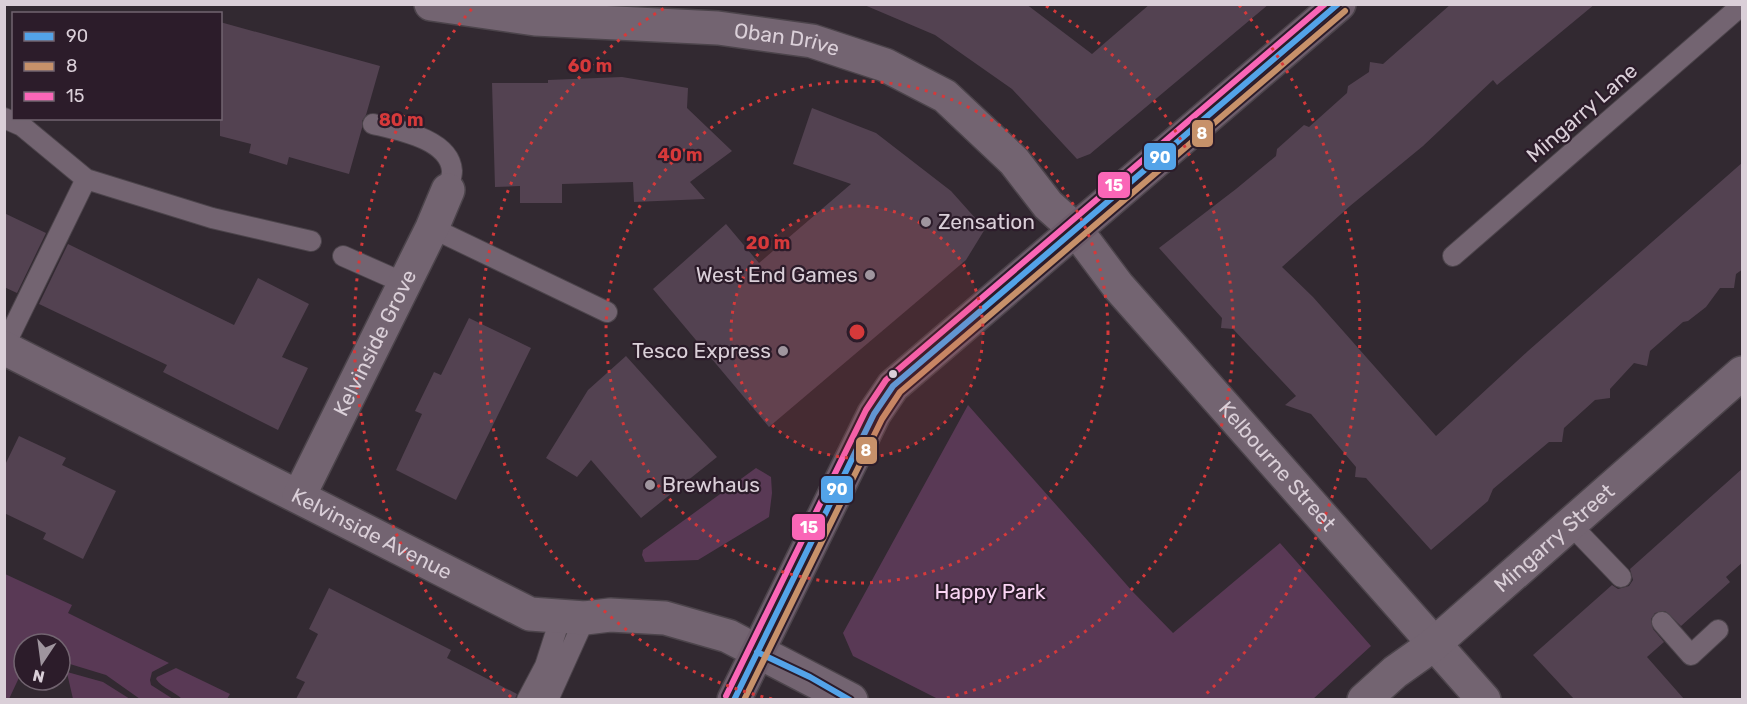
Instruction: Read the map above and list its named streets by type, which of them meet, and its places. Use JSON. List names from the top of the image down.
{
  "streets": {
    "street": [
      "Oban Drive",
      "Kelvinside Grove",
      "Kelbourne Street",
      "Kelvinside Avenue",
      "Mingarry Street"
    ],
    "lane": ["Mingarry Lane"]
  },
  "crossings": [
    ["Oban Drive", "Kelbourne Street"],
    ["Kelvinside Grove", "Kelvinside Avenue"],
    ["Kelbourne Street", "Mingarry Street"]
  ],
  "parks": ["Happy Park"],
  "places": [
    "Zensation",
    "West End Games",
    "Tesco Express",
    "Brewhaus"
  ],
  "lines": ["transit line 90", "transit line 15", "transit line 8"],
  "legend": ["90", "8", "15"],
  "north": "bottom",
  "rings": [
    "60 m",
    "80 m",
    "40 m",
    "20 m"
  ]
}
